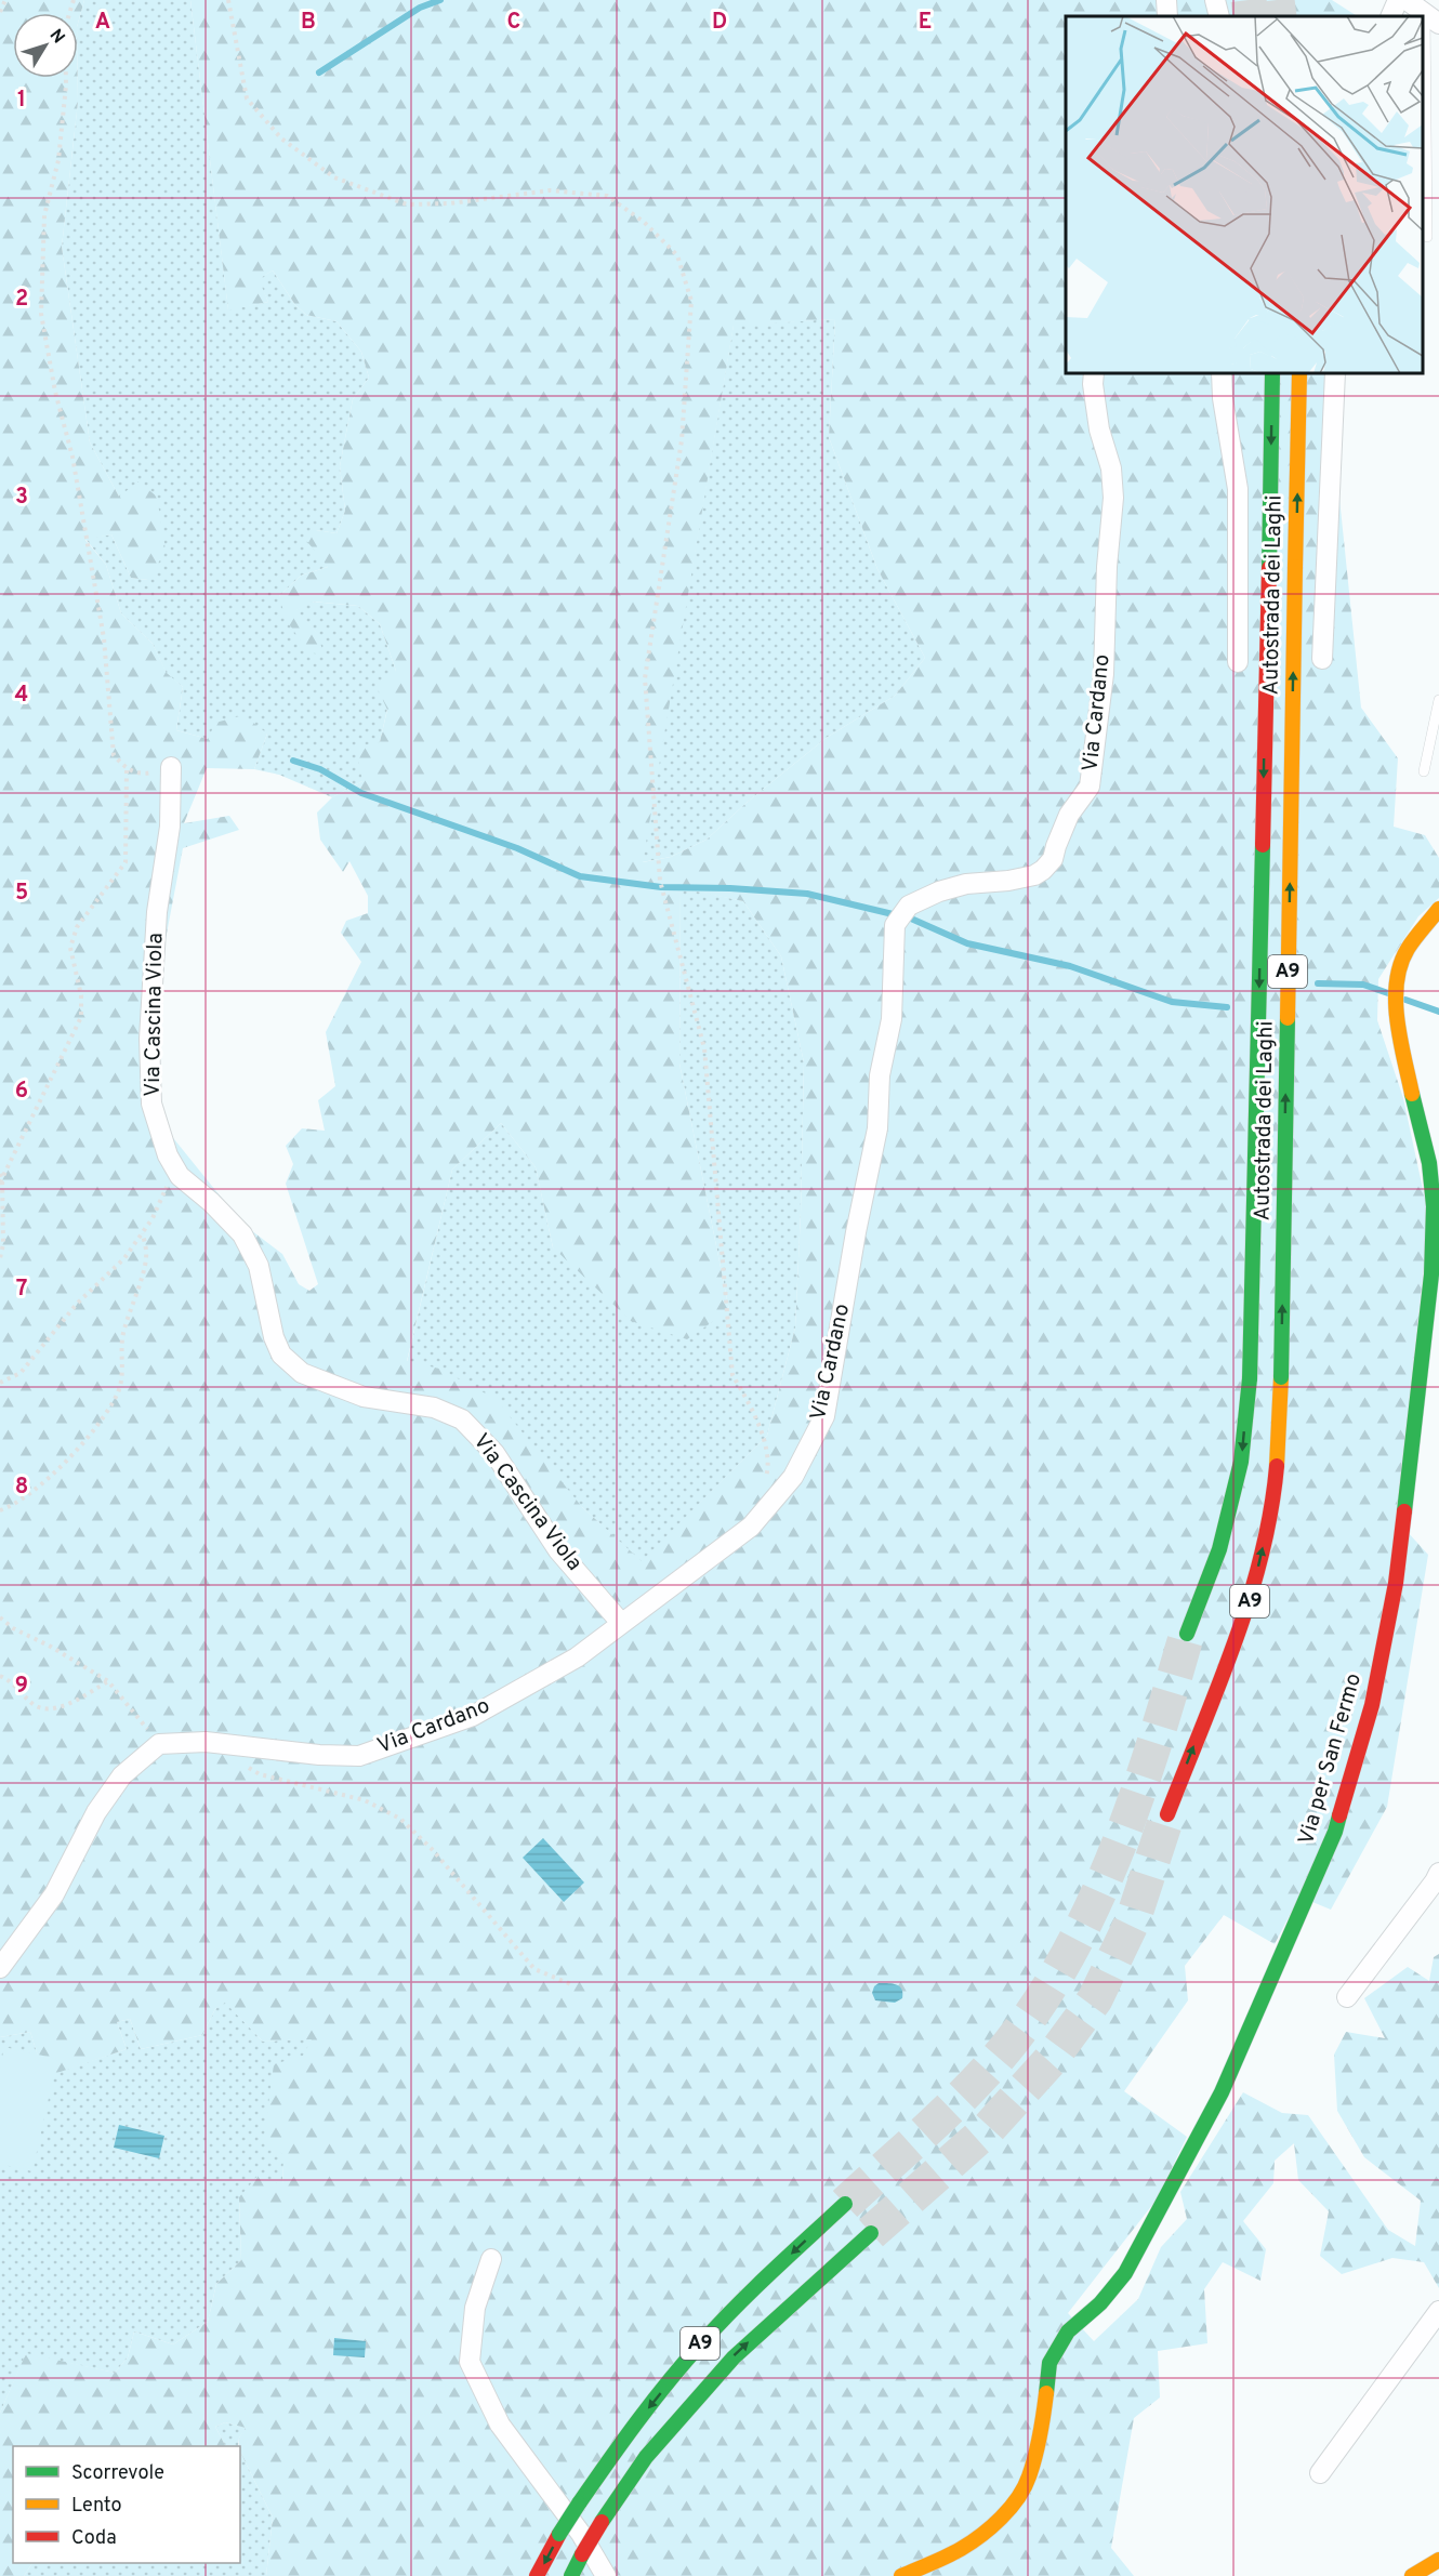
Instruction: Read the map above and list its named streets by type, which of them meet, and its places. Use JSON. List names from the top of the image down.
{
  "streets": {
    "main road": ["Autostrada dei Laghi", "A9", "Via per San Fermo"],
    "street": ["Via Cardano", "Via Cascina Viola"]
  },
  "crossings": [
    ["Via Cardano", "Via Cascina Viola"]
  ],
  "legend": ["Scorrevole", "Lento", "Coda"],
  "north": "top right",
  "grid": {
    "columns": [
      "A",
      "B",
      "C",
      "D",
      "E"
    ],
    "rows": [
      "1",
      "2",
      "3",
      "4",
      "5",
      "6",
      "7",
      "8",
      "9"
    ]
  }
}
